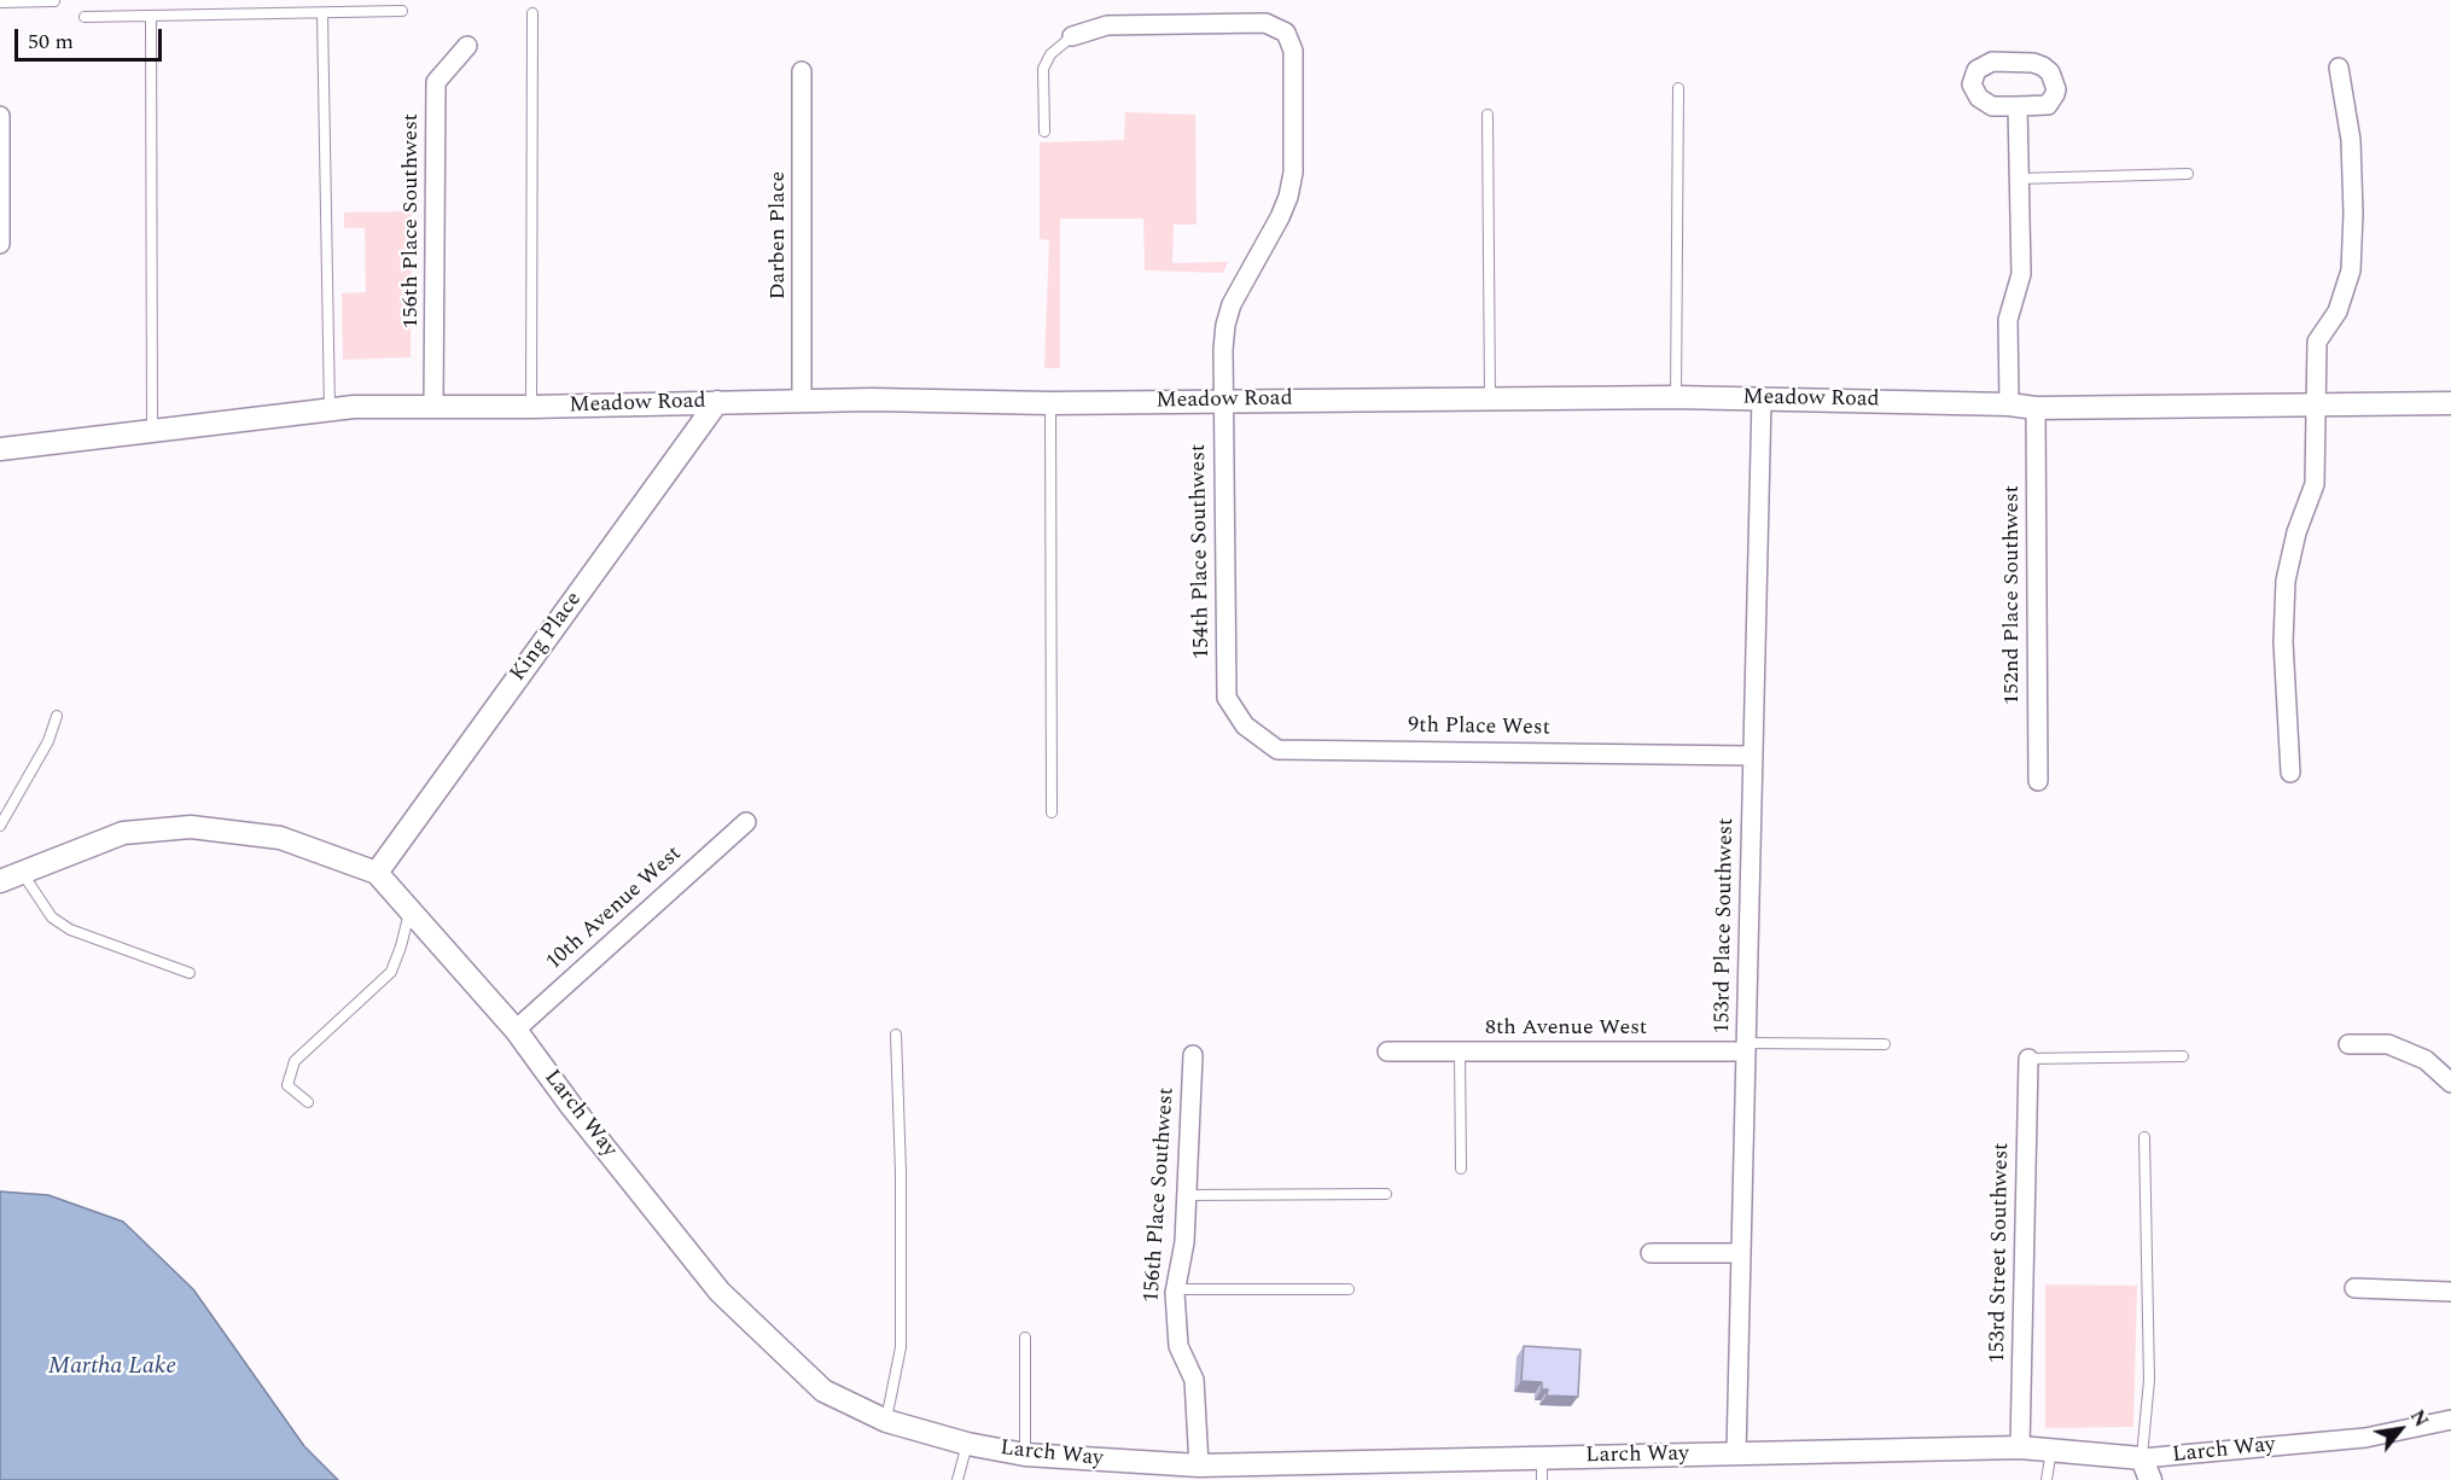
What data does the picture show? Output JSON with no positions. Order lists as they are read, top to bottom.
{
  "streets": {
    "street": [
      "156th Place Southwest",
      "Darben Place",
      "Meadow Road",
      "154th Place Southwest",
      "152nd Place Southwest",
      "King Place",
      "9th Place West",
      "10th Avenue West",
      "153rd Place Southwest",
      "8th Avenue West",
      "Larch Way",
      "153rd Street Southwest"
    ]
  },
  "crossings": [
    ["156th Place Southwest", "Meadow Road"],
    ["156th Place Southwest", "Larch Way"],
    ["Darben Place", "Meadow Road"],
    ["Meadow Road", "154th Place Southwest"],
    ["Meadow Road", "152nd Place Southwest"],
    ["Meadow Road", "King Place"],
    ["Meadow Road", "153rd Place Southwest"],
    ["154th Place Southwest", "9th Place West"],
    ["King Place", "Larch Way"],
    ["9th Place West", "153rd Place Southwest"],
    ["10th Avenue West", "Larch Way"],
    ["153rd Place Southwest", "8th Avenue West"],
    ["153rd Place Southwest", "Larch Way"],
    ["Larch Way", "153rd Street Southwest"]
  ],
  "water": ["Martha Lake"],
  "scale_bar": "50 m",
  "north": "top right"
}
